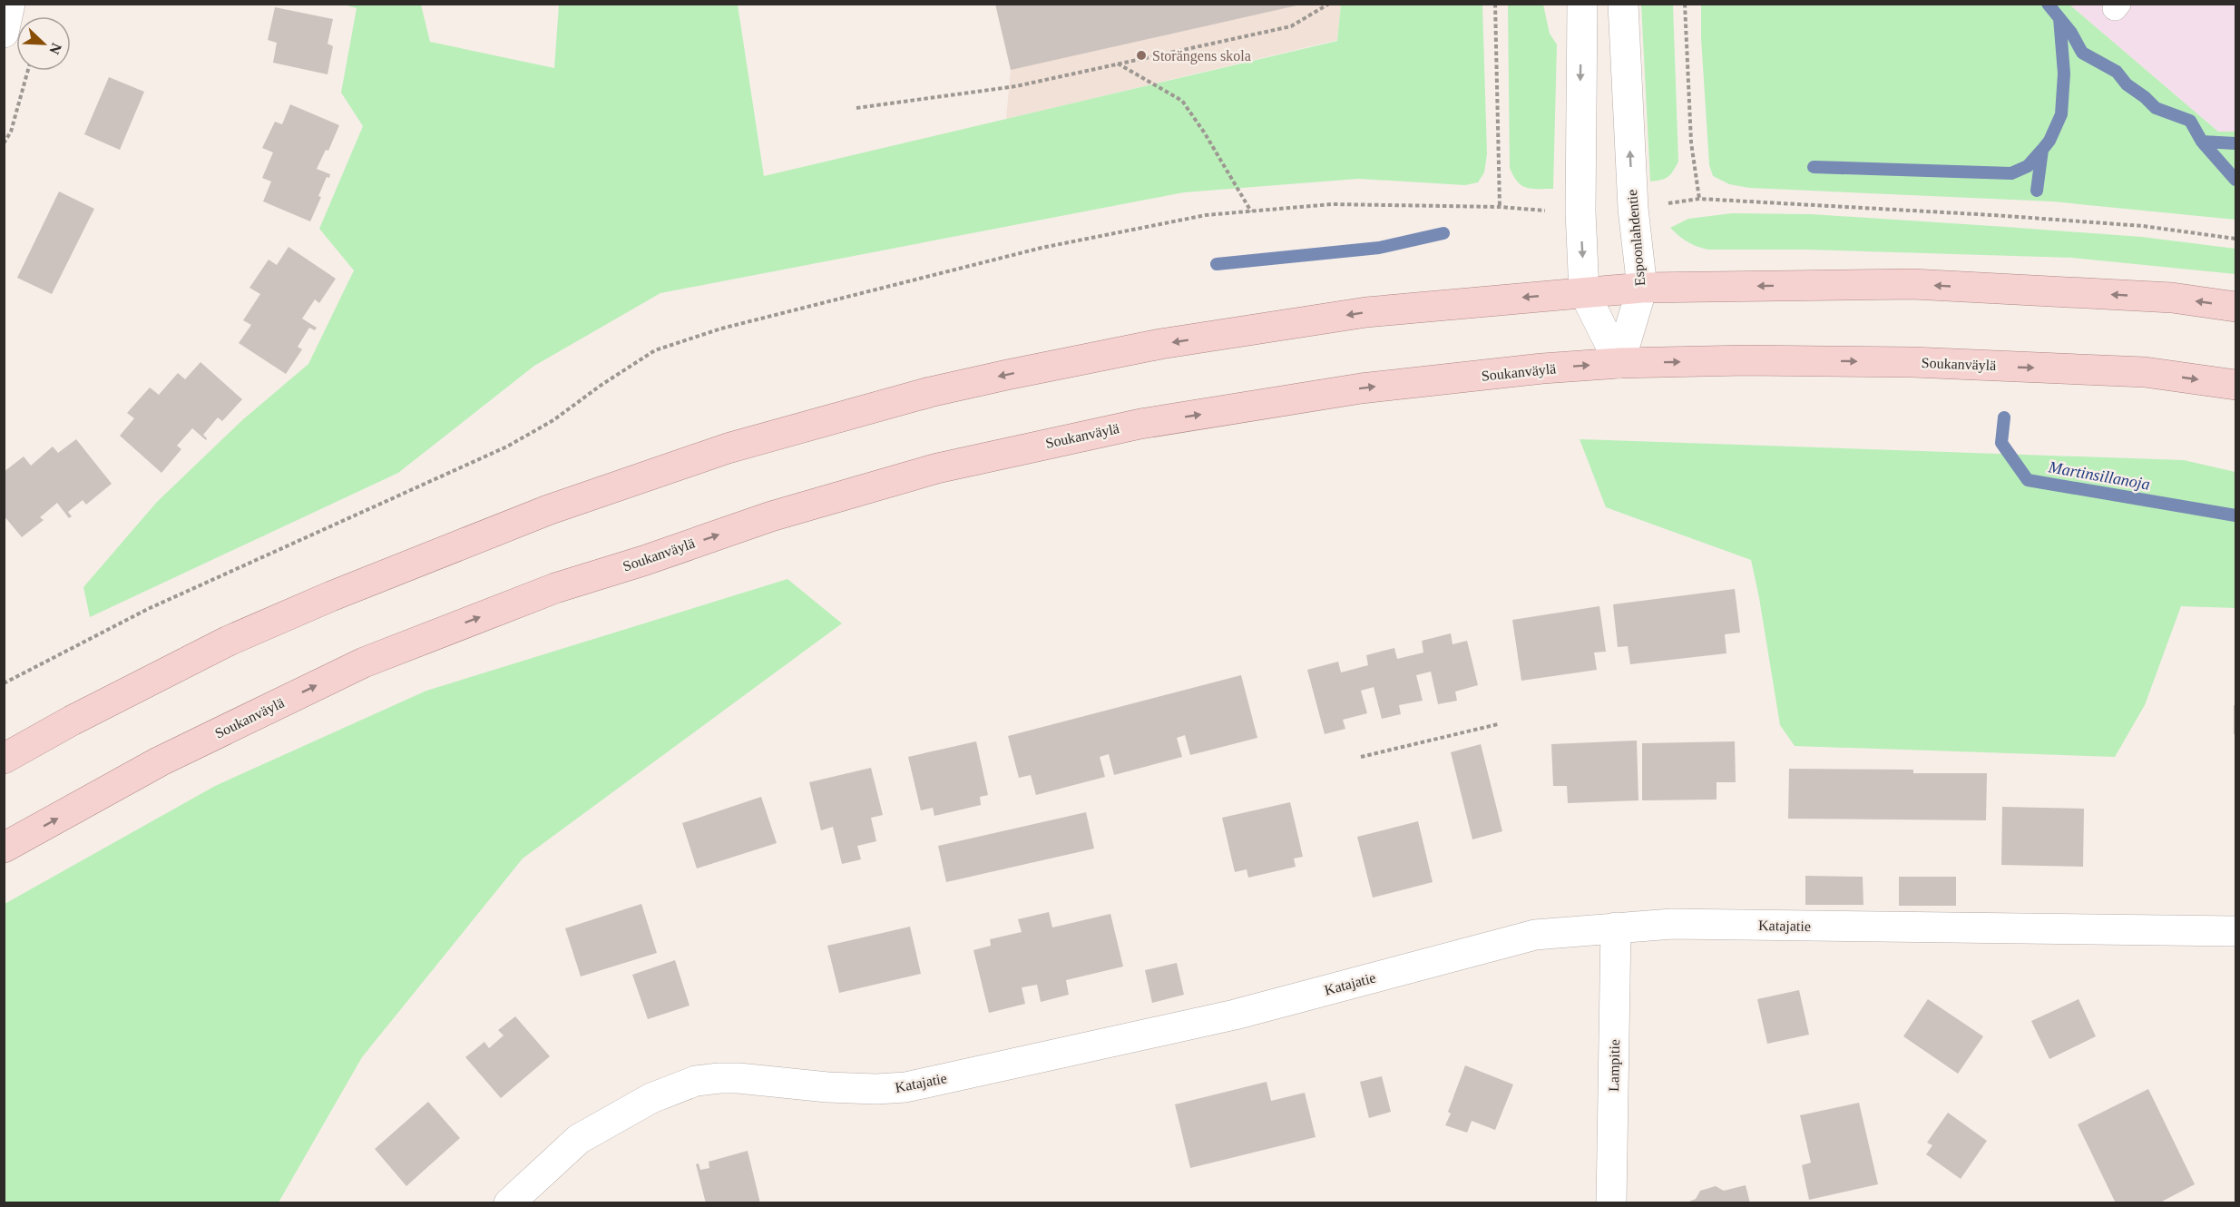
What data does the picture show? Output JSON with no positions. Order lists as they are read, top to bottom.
{
  "streets": {
    "main road": ["Soukanväylä"],
    "street": ["Espoonlahdentie", "Katajatie", "Lampitie"]
  },
  "crossings": [
    ["Espoonlahdentie", "Soukanväylä"],
    ["Katajatie", "Lampitie"]
  ],
  "water": ["Martinsillanoja"],
  "places": ["Storängens skola"],
  "north": "bottom right"
}
